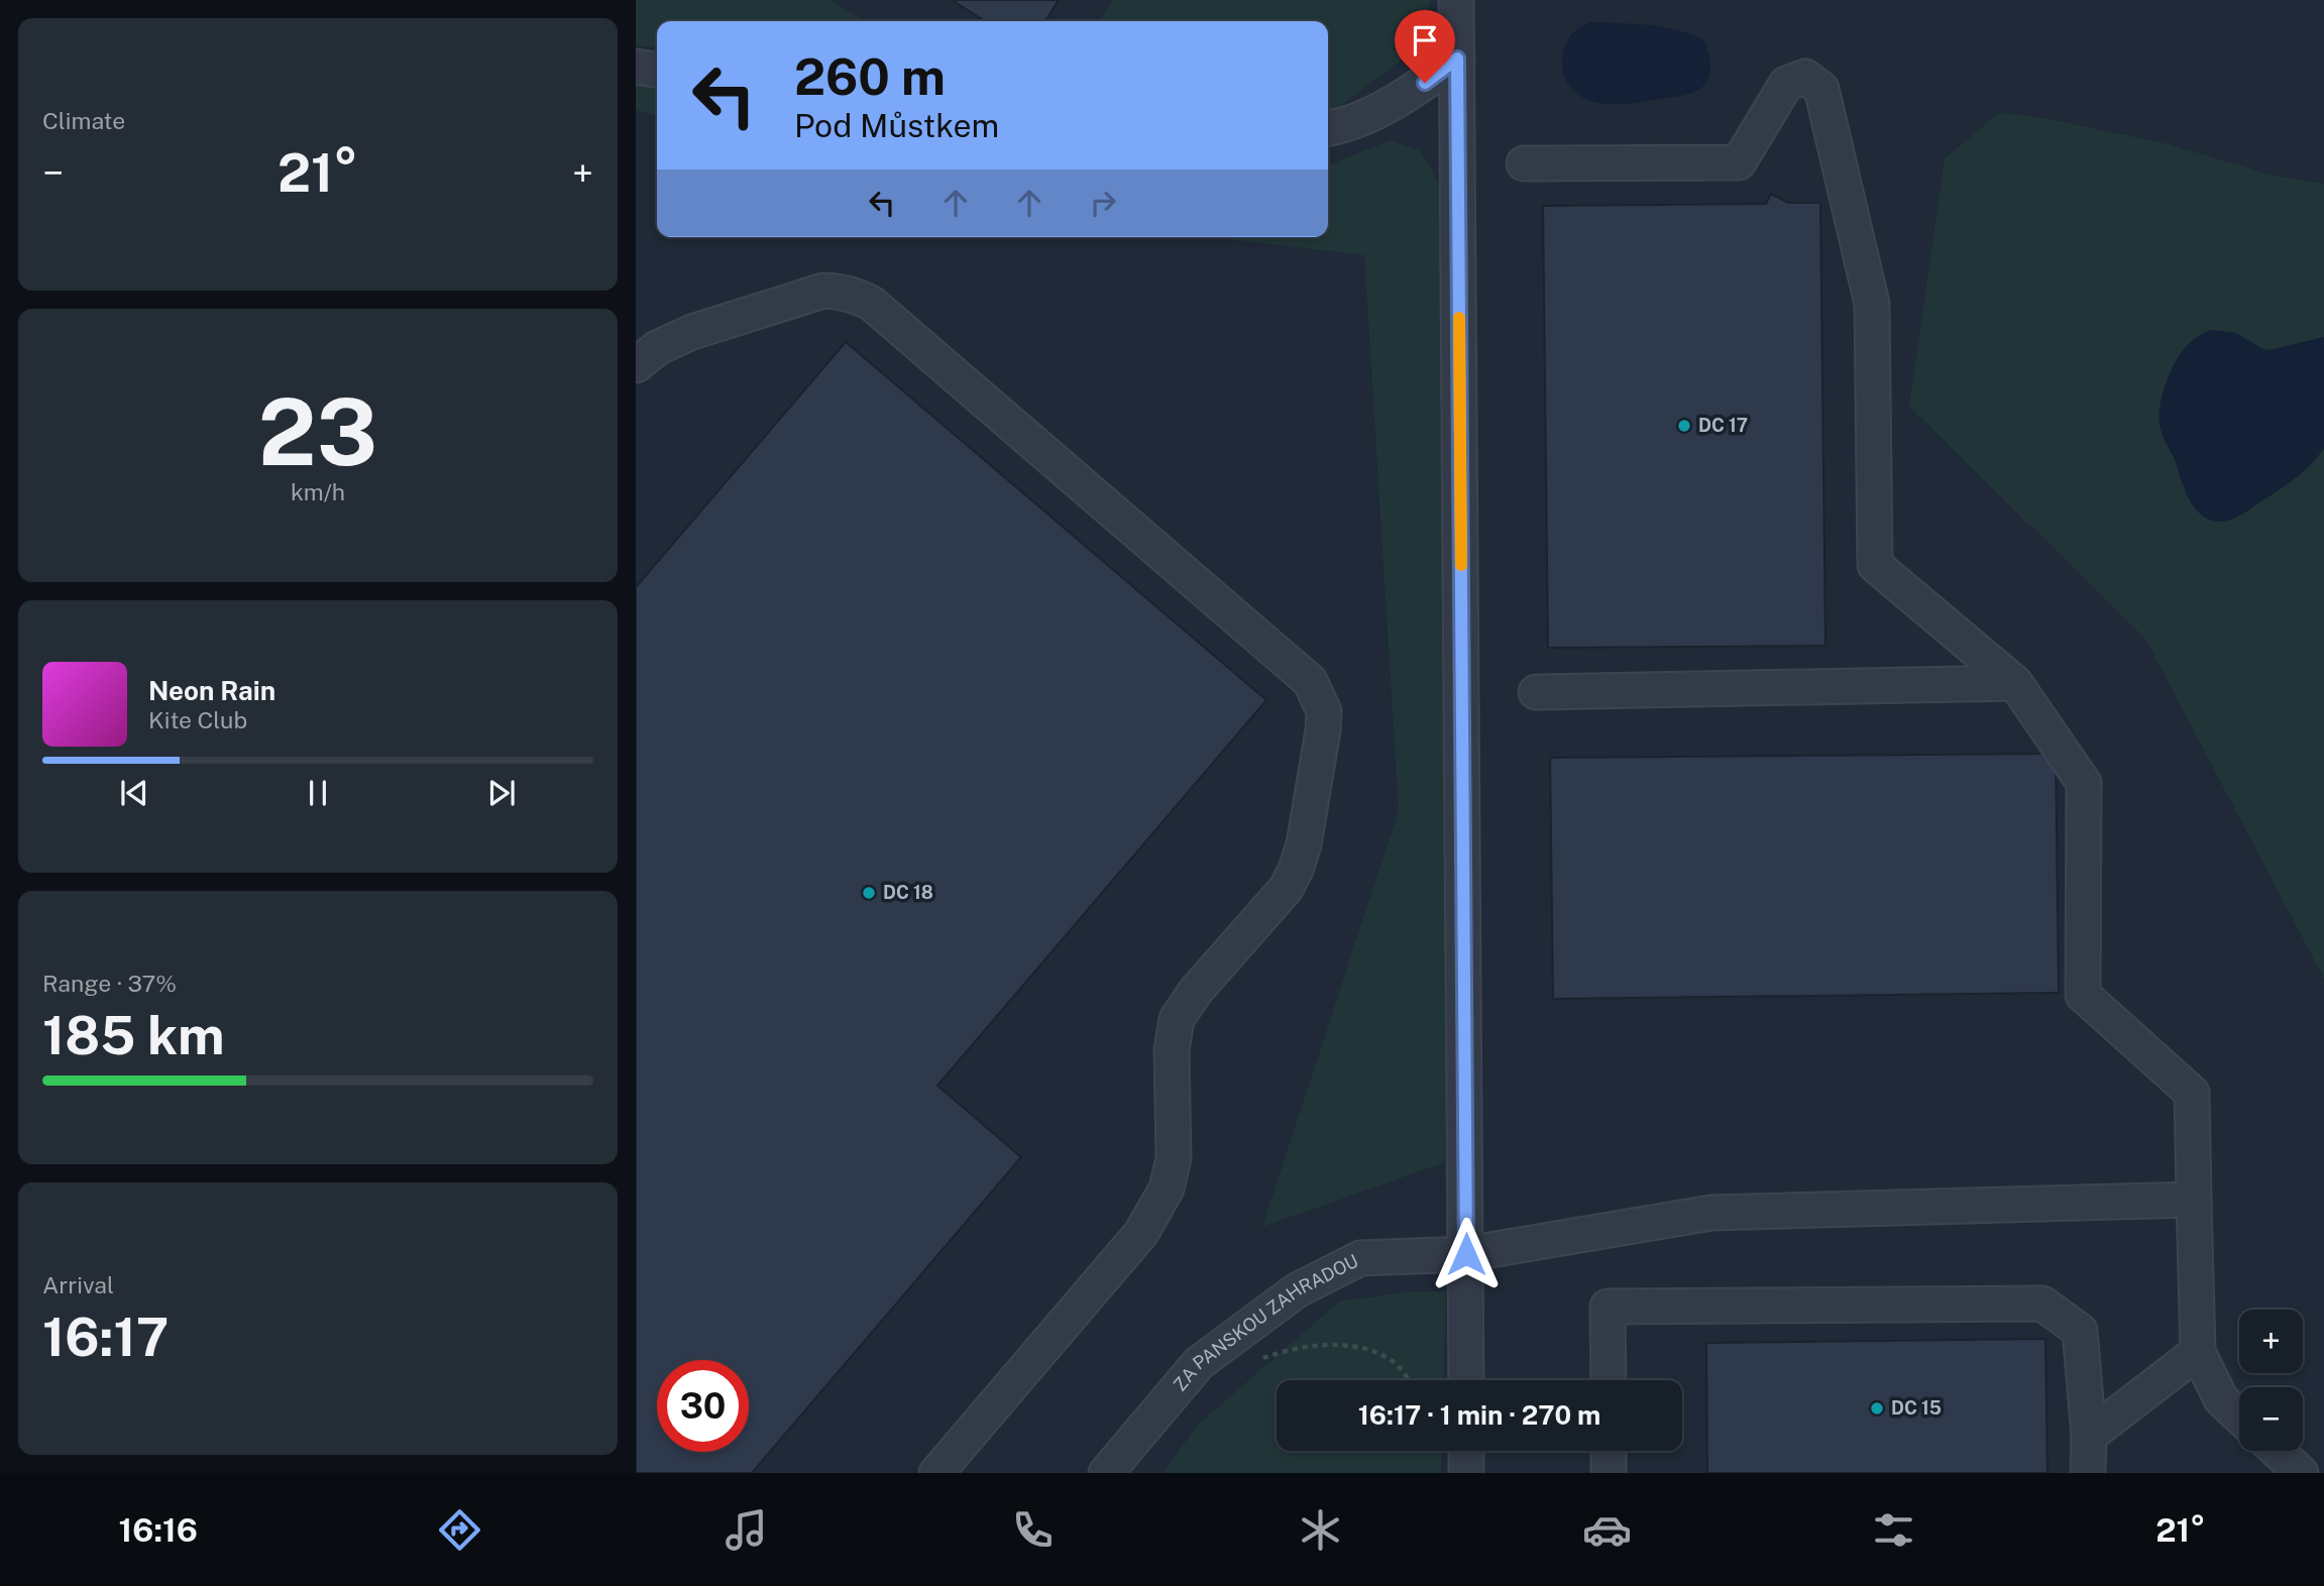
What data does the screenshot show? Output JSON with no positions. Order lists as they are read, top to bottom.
{
  "streets": {
    "street": ["ZA PANSKOU ZAHRADOU"]
  },
  "places": ["DC 17", "DC 18", "DC 15"],
  "page": {
    "tile": [
      "Climate",
      ["23", "km/h"],
      ["Range · 37%", "185 km"],
      ["Arrival", "16:17"]
    ],
    "turn": ["260 m", "Pod Můstkem"],
    "heat": ["−", "21°", "+"],
    "song": ["Neon Rain", "Kite Club"],
    "map_buttons": ["+", "−"],
    "limit": "30",
    "trip": "16:17 · 1 min · 270 m",
    "tabs": ["16:16", "21°"]
  }
}
